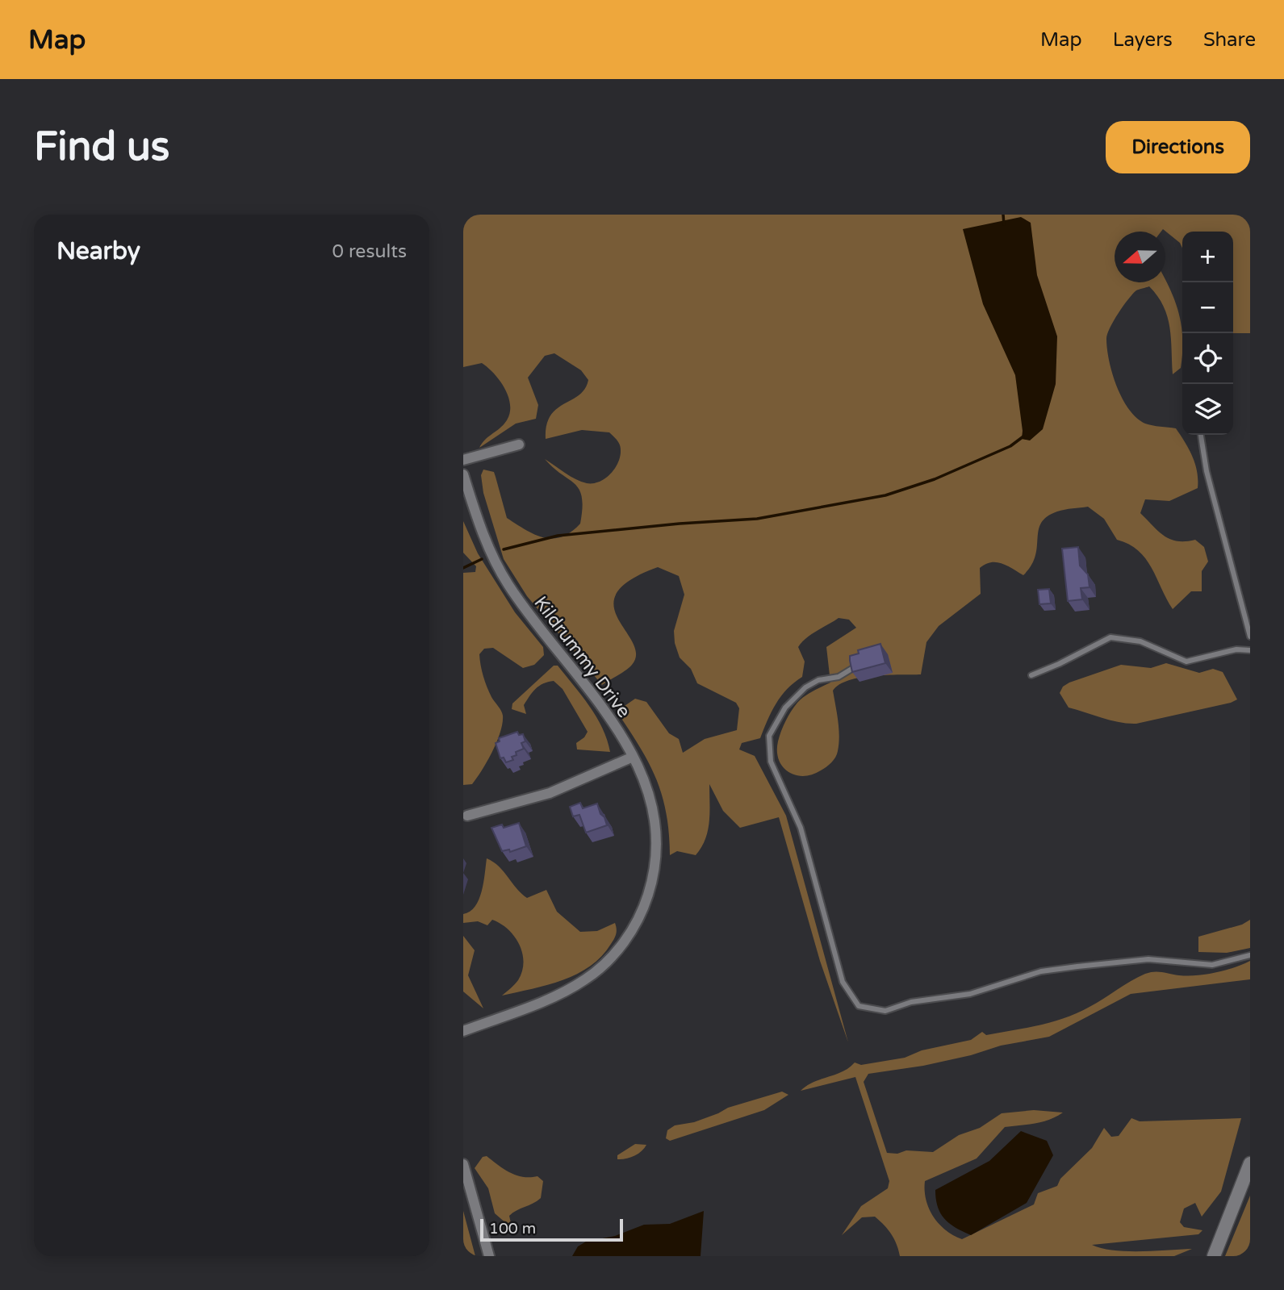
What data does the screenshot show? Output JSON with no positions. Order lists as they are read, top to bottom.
{
  "streets": {
    "street": ["Kildrummy Drive"]
  },
  "scale_bar": "100 m",
  "north": "left",
  "page": {
    "header": "Map",
    "nav": ["Map", "Layers", "Share"],
    "buttons": "Directions",
    "title": "Find us",
    "heading": ["Nearby", "0 results"],
    "map_buttons": ["+", "−"],
    "scale": "100 m"
  }
}
